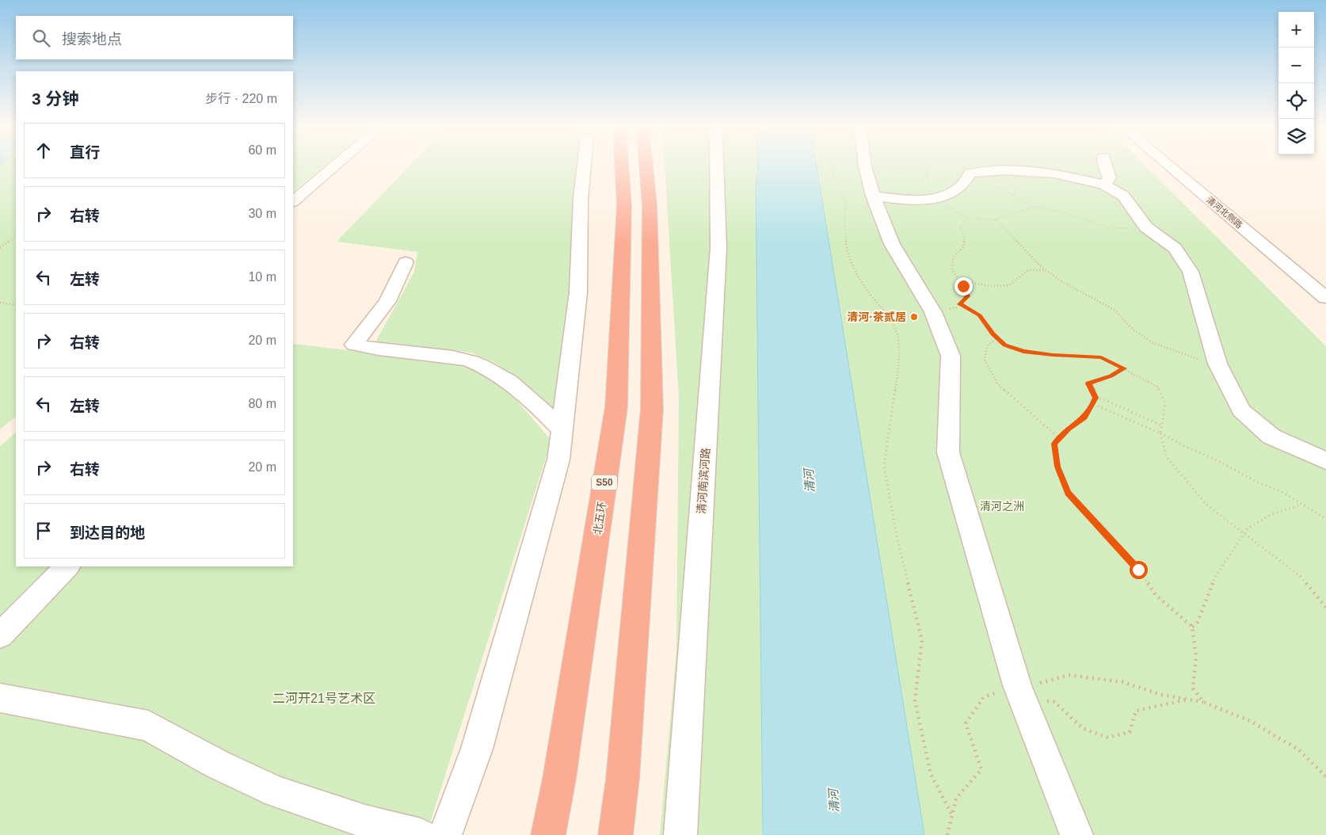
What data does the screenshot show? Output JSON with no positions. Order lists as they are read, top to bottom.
{
  "streets": {
    "highway": ["S50", "北五环"],
    "street": ["清河北侧路", "清河南滨河路"]
  },
  "water": ["清河"],
  "parks": ["清河之洲", "二河开21号艺术区"],
  "places": ["清河·茶贰居"],
  "page": {
    "map_buttons": ["+", "−"],
    "search": "搜索地点",
    "heading": ["3 分钟", "步行 · 220 m"],
    "list": [
      ["直行", "60 m"],
      ["右转", "30 m"],
      ["左转", "10 m"],
      ["右转", "20 m"],
      ["左转", "80 m"],
      ["右转", "20 m"],
      "到达目的地"
    ]
  }
}
